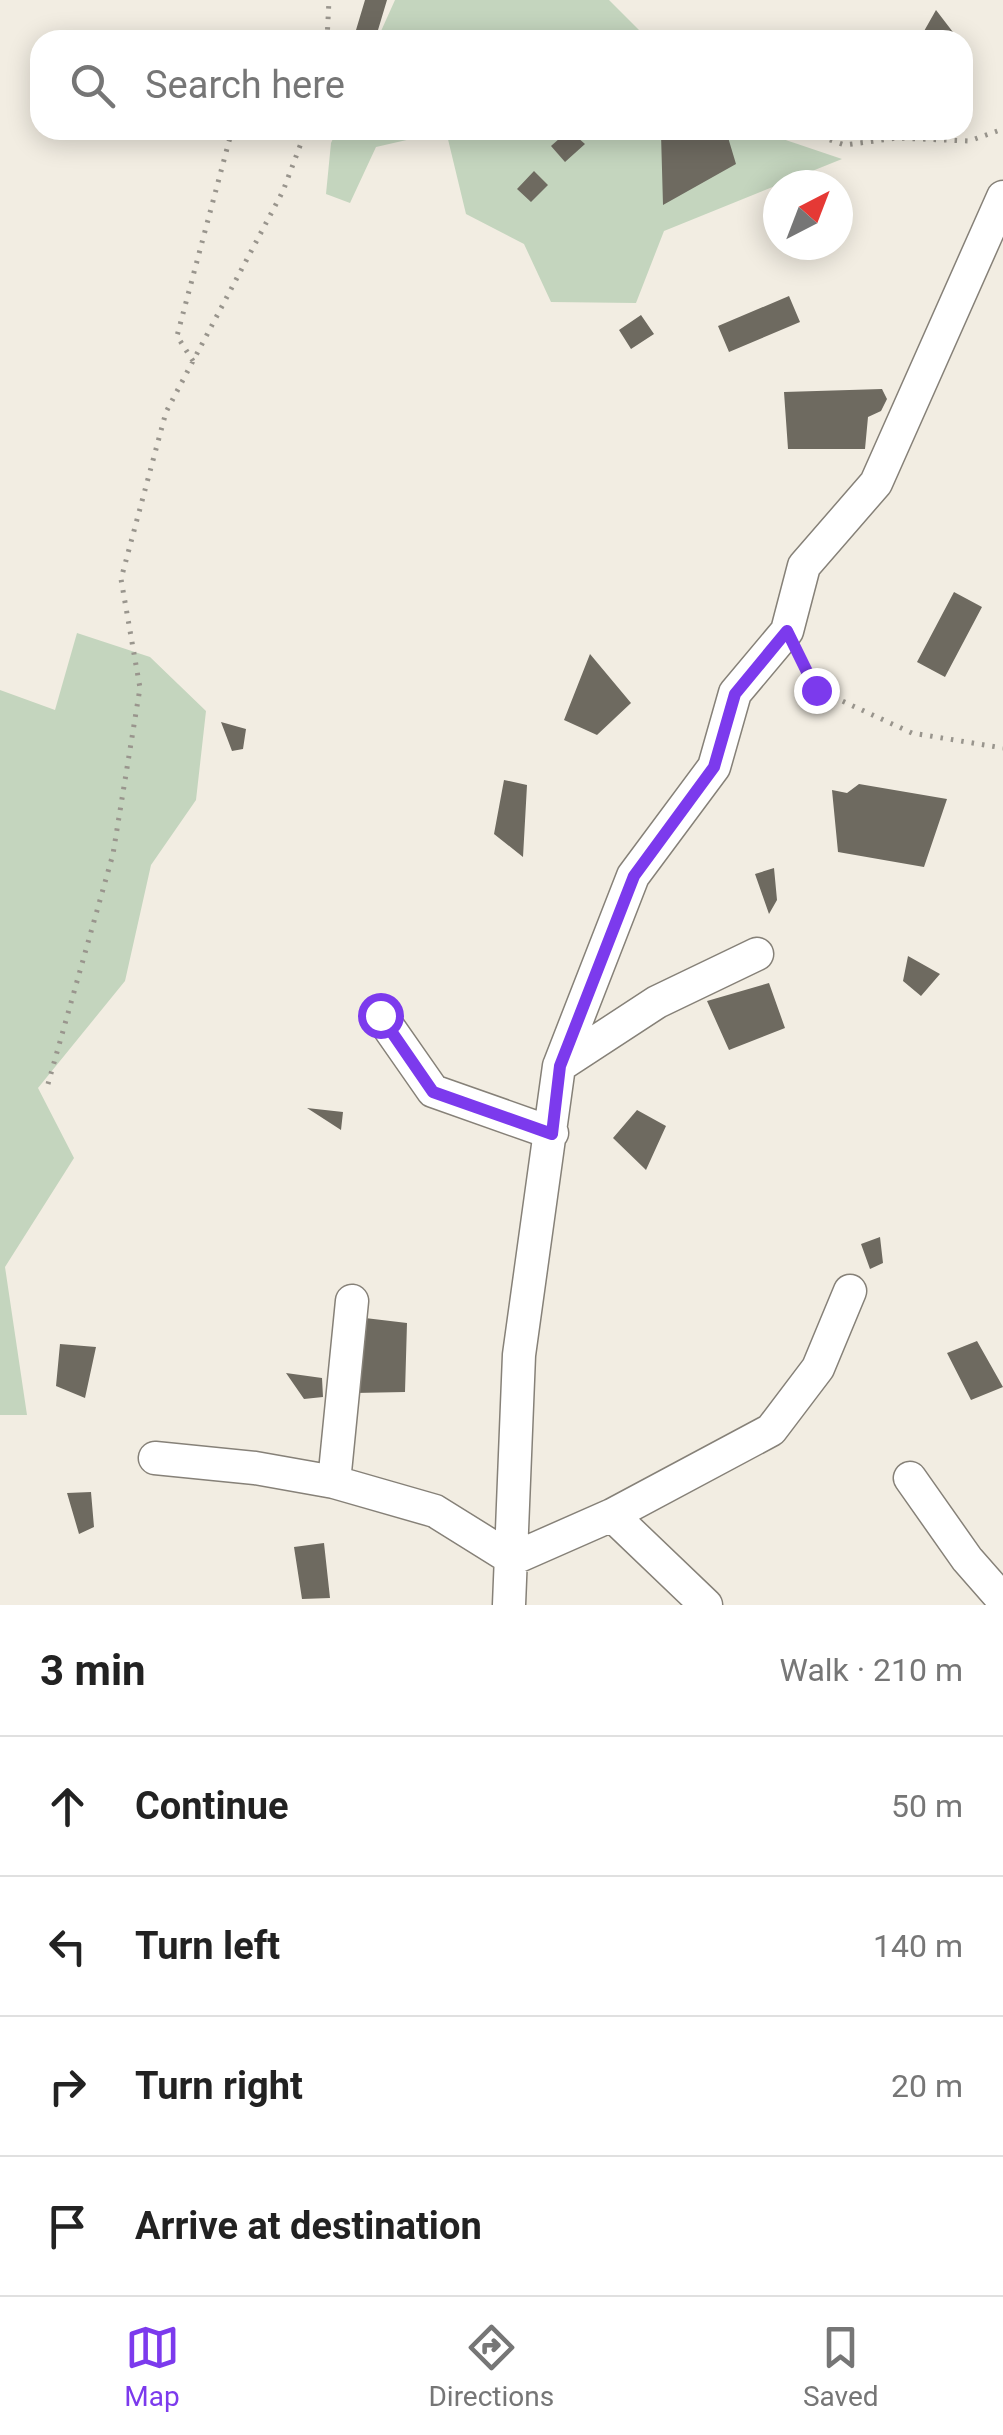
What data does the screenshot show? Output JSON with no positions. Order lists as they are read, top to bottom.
{
  "north": "top right",
  "page": {
    "search": "Search here",
    "heading": ["3 min", "Walk · 210 m"],
    "list": [
      ["Continue", "50 m"],
      ["Turn left", "140 m"],
      ["Turn right", "20 m"],
      "Arrive at destination"
    ],
    "nav": ["Map", "Directions", "Saved"]
  }
}
